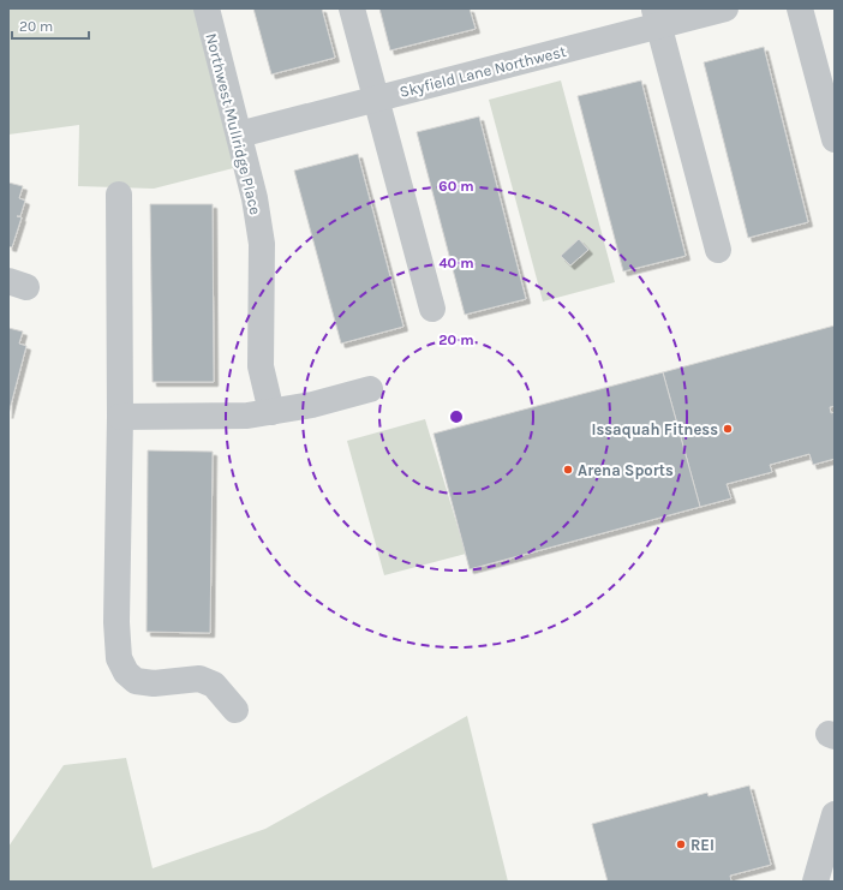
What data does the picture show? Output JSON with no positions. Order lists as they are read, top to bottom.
{
  "streets": {
    "street": ["Skyfield Lane Northwest", "Northwest Mullridge Place"]
  },
  "crossings": [
    ["Skyfield Lane Northwest", "Northwest Mullridge Place"]
  ],
  "places": ["Issaquah Fitness", "Arena Sports", "REI"],
  "scale_bar": "20 m",
  "rings": ["60 m", "40 m", "20 m"]
}
